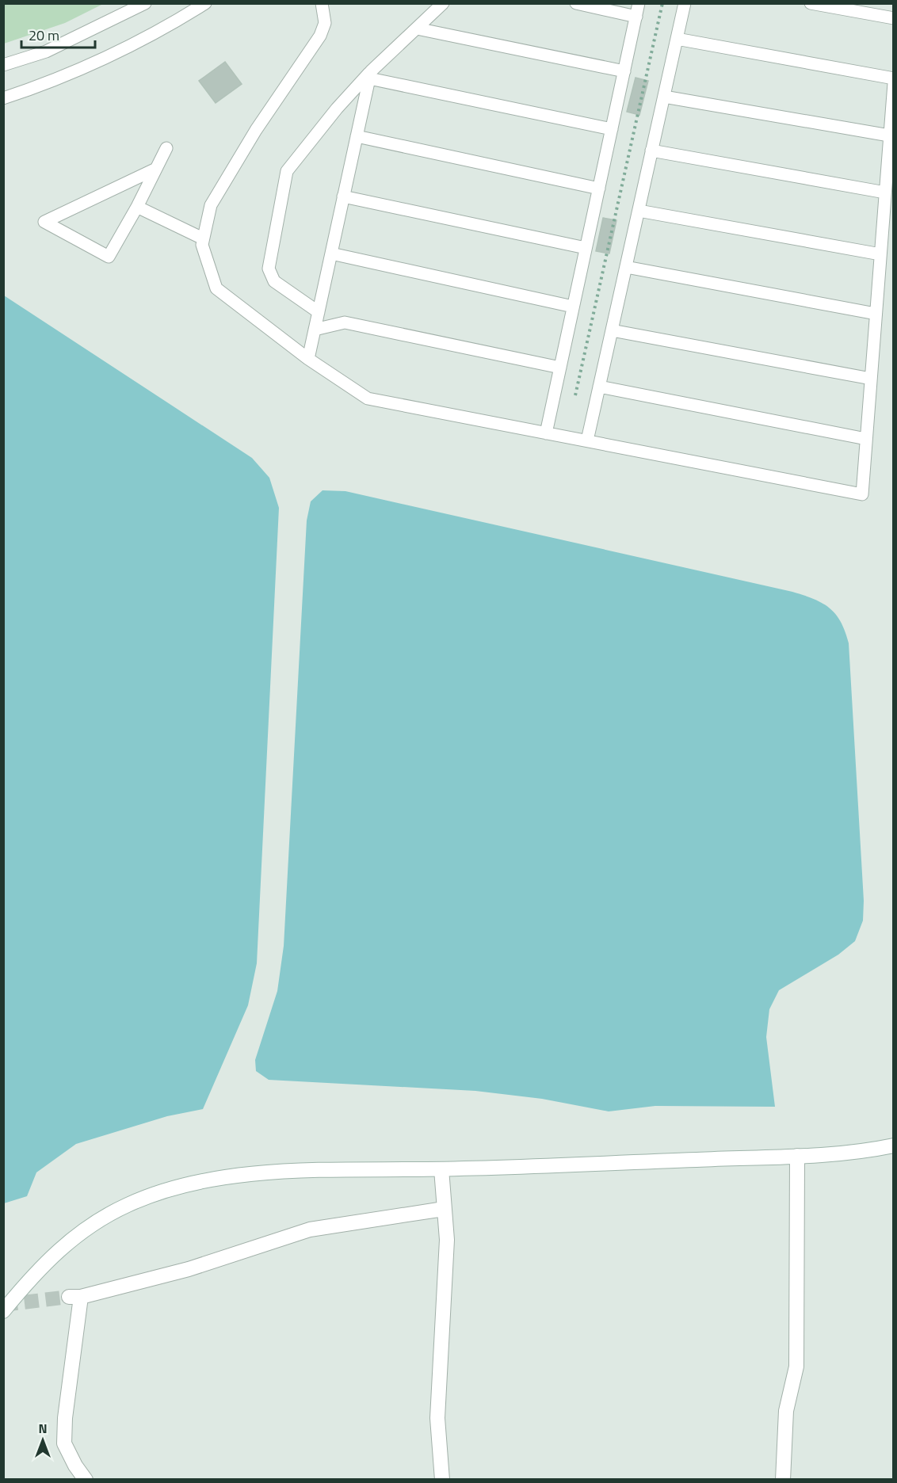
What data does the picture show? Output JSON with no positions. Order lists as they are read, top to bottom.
{
  "scale_bar": "20 m",
  "north": "top"
}
